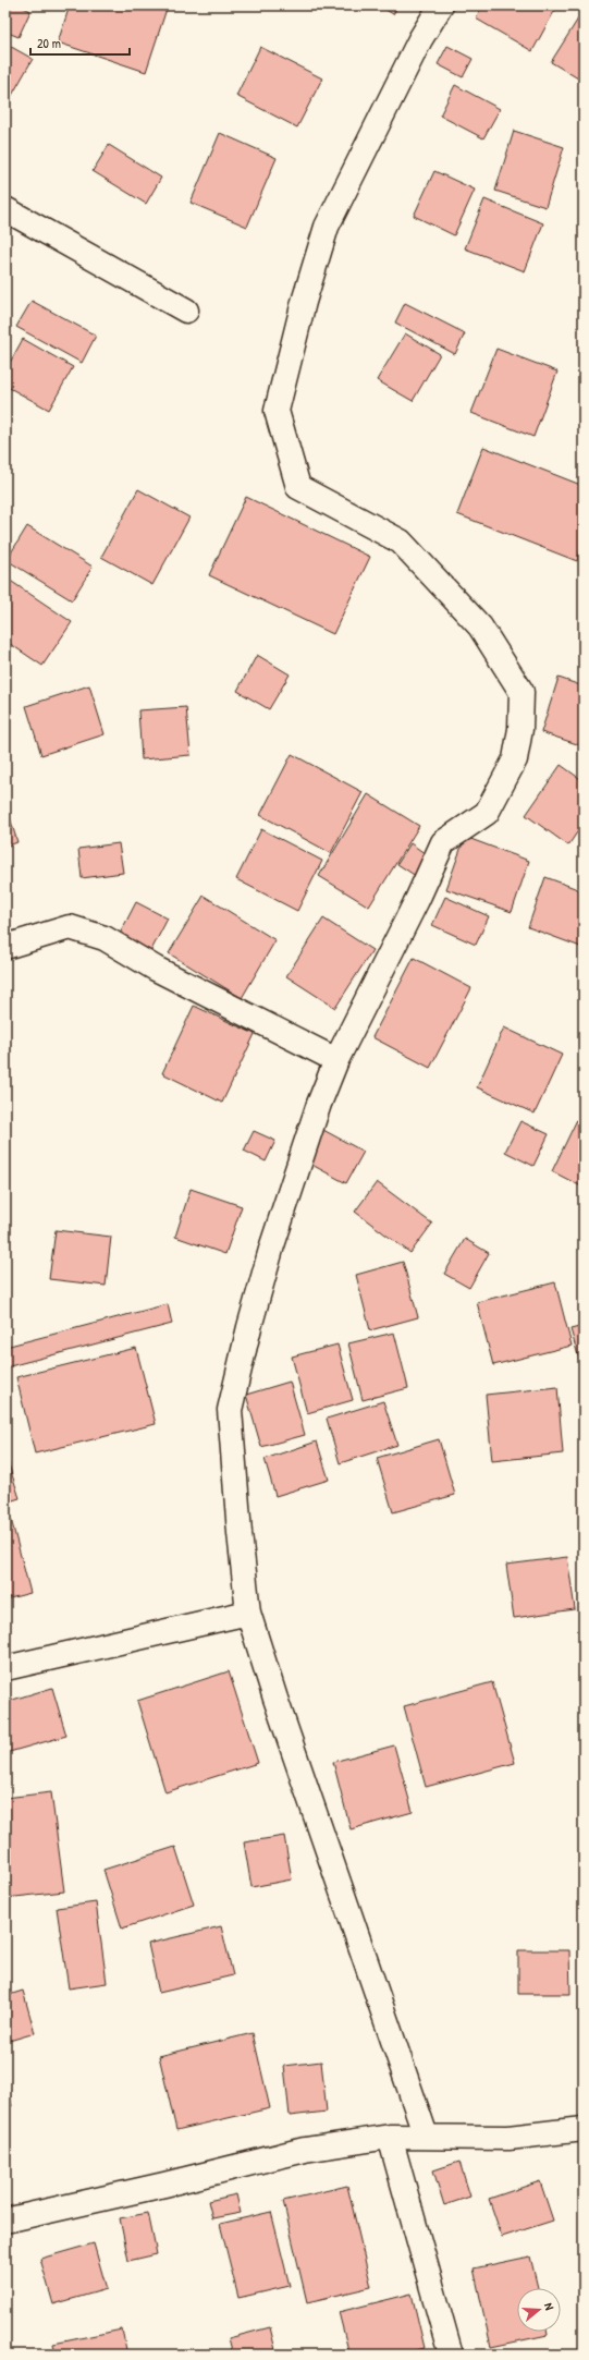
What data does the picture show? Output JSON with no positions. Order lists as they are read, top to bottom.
{
  "scale_bar": "20 m",
  "north": "right"
}
